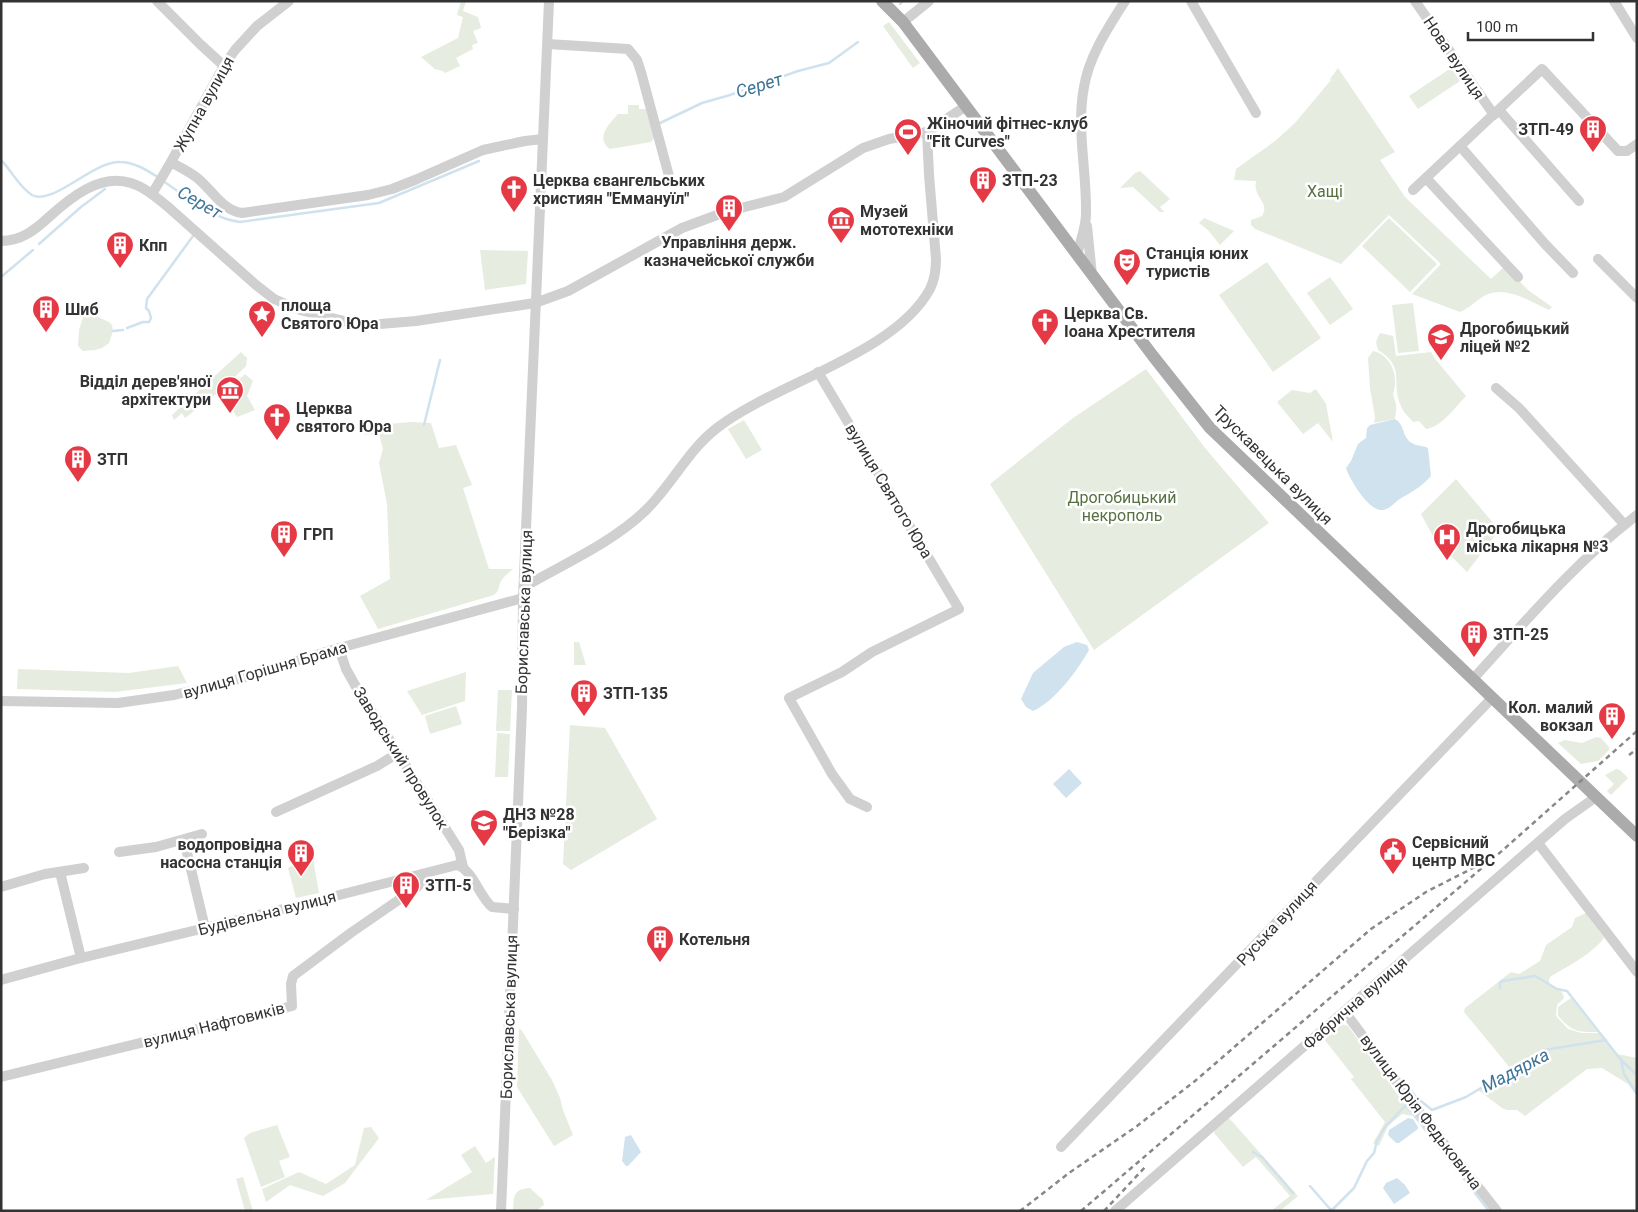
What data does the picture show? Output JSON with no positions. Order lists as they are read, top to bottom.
{
  "streets": {
    "main road": ["Трускавецька вулиця"],
    "street": [
      "Нова вулиця",
      "Жупна вулиця",
      "вулиця Святого Юра",
      "Бориславська вулиця",
      "вулиця Горішня Брама",
      "Заводський провулок",
      "Будівельна вулиця",
      "Руська вулиця",
      "Фабрична вулиця",
      "вулиця Нафтовиків",
      "вулиця Юрія Федьковича"
    ]
  },
  "crossings": [
    ["Трускавецька вулиця", "Руська вулиця"],
    ["Трускавецька вулиця", "Фабрична вулиця"],
    ["Бориславська вулиця", "вулиця Горішня Брама"],
    ["вулиця Горішня Брама", "Заводський провулок"],
    ["Заводський провулок", "Будівельна вулиця"],
    ["Будівельна вулиця", "вулиця Нафтовиків"],
    ["Фабрична вулиця", "вулиця Юрія Федьковича"]
  ],
  "water": ["Серет", "Мадярка"],
  "parks": ["Хащі", "Дрогобицький некрополь"],
  "places": {
    "building": [
      "ЗТП-49",
      "ЗТП-23",
      "Управління держ. казначейської служби",
      "Кпп",
      "Шиб",
      "ЗТП",
      "ГРП",
      "ЗТП-25",
      "ЗТП-135",
      "Кол. малий вокзал",
      "водопровідна насосна станція",
      "ЗТП-5",
      "Котельня"
    ],
    "sports": ["Жіночий фітнес-клуб \"Fit Curves\""],
    "church": ["Церква євангельських християн \"Еммануїл\"", "Церква Св. Іоана Хрестителя", "Церква святого Юра"],
    "museum": ["Музей мототехніки", "Відділ дерев'яної архітектури"],
    "theatre": ["Станція юних туристів"],
    "place": ["площа Святого Юра"],
    "school or university": ["Дрогобицький ліцей №2", "ДНЗ №28 \"Берізка\""],
    "hospital": ["Дрогобицька міська лікарня №3"],
    "public building": ["Сервісний центр МВС"]
  },
  "scale_bar": "100 m"
}
